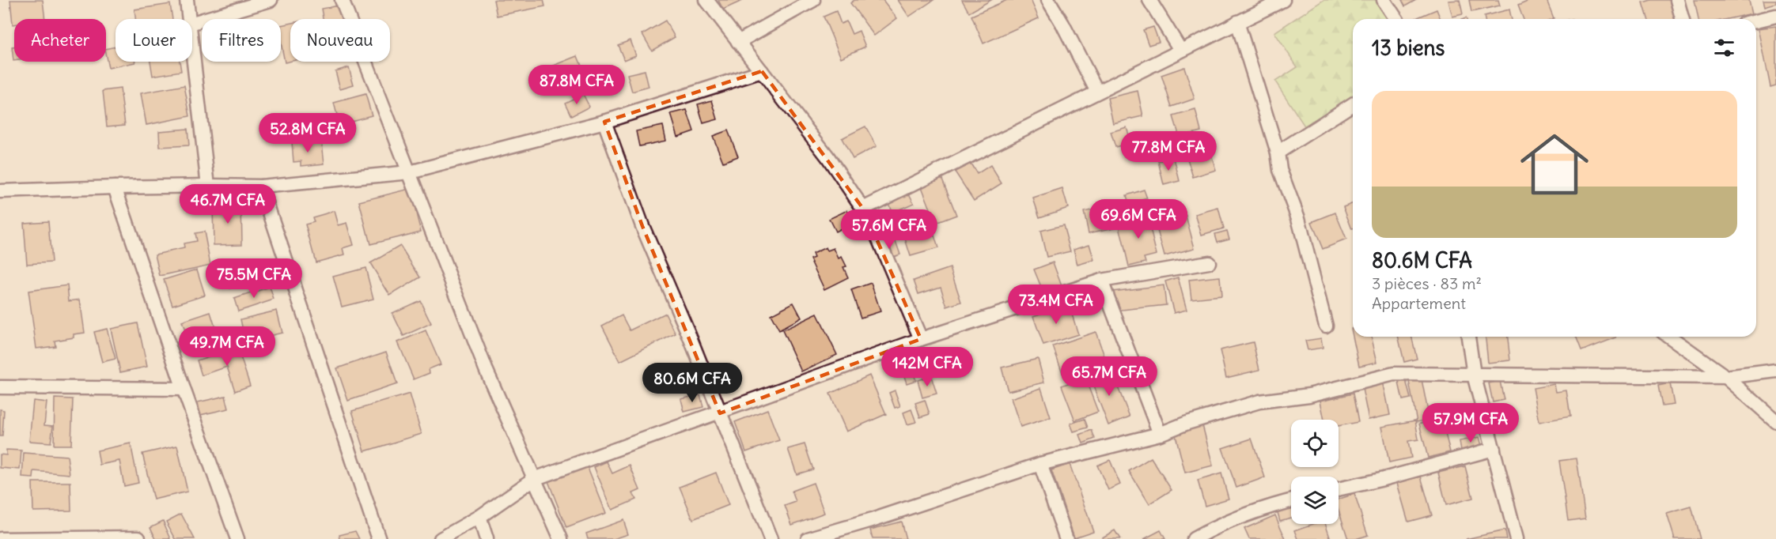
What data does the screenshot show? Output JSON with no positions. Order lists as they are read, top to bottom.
{
  "page": {
    "chip": [
      "Acheter",
      "Louer",
      "Filtres",
      "Nouveau"
    ],
    "heading": "13 biens",
    "price": [
      "87.8M CFA",
      "52.8M CFA",
      "77.8M CFA",
      "46.7M CFA",
      "69.6M CFA",
      "57.6M CFA",
      "75.5M CFA",
      "73.4M CFA",
      "49.7M CFA",
      "142M CFA",
      "65.7M CFA",
      "80.6M CFA",
      "57.9M CFA"
    ],
    "list": [
      {
        "name": "80.6M CFA",
        "note": "3 pièces · 83 m² · Appartement"
      }
    ]
  }
}
